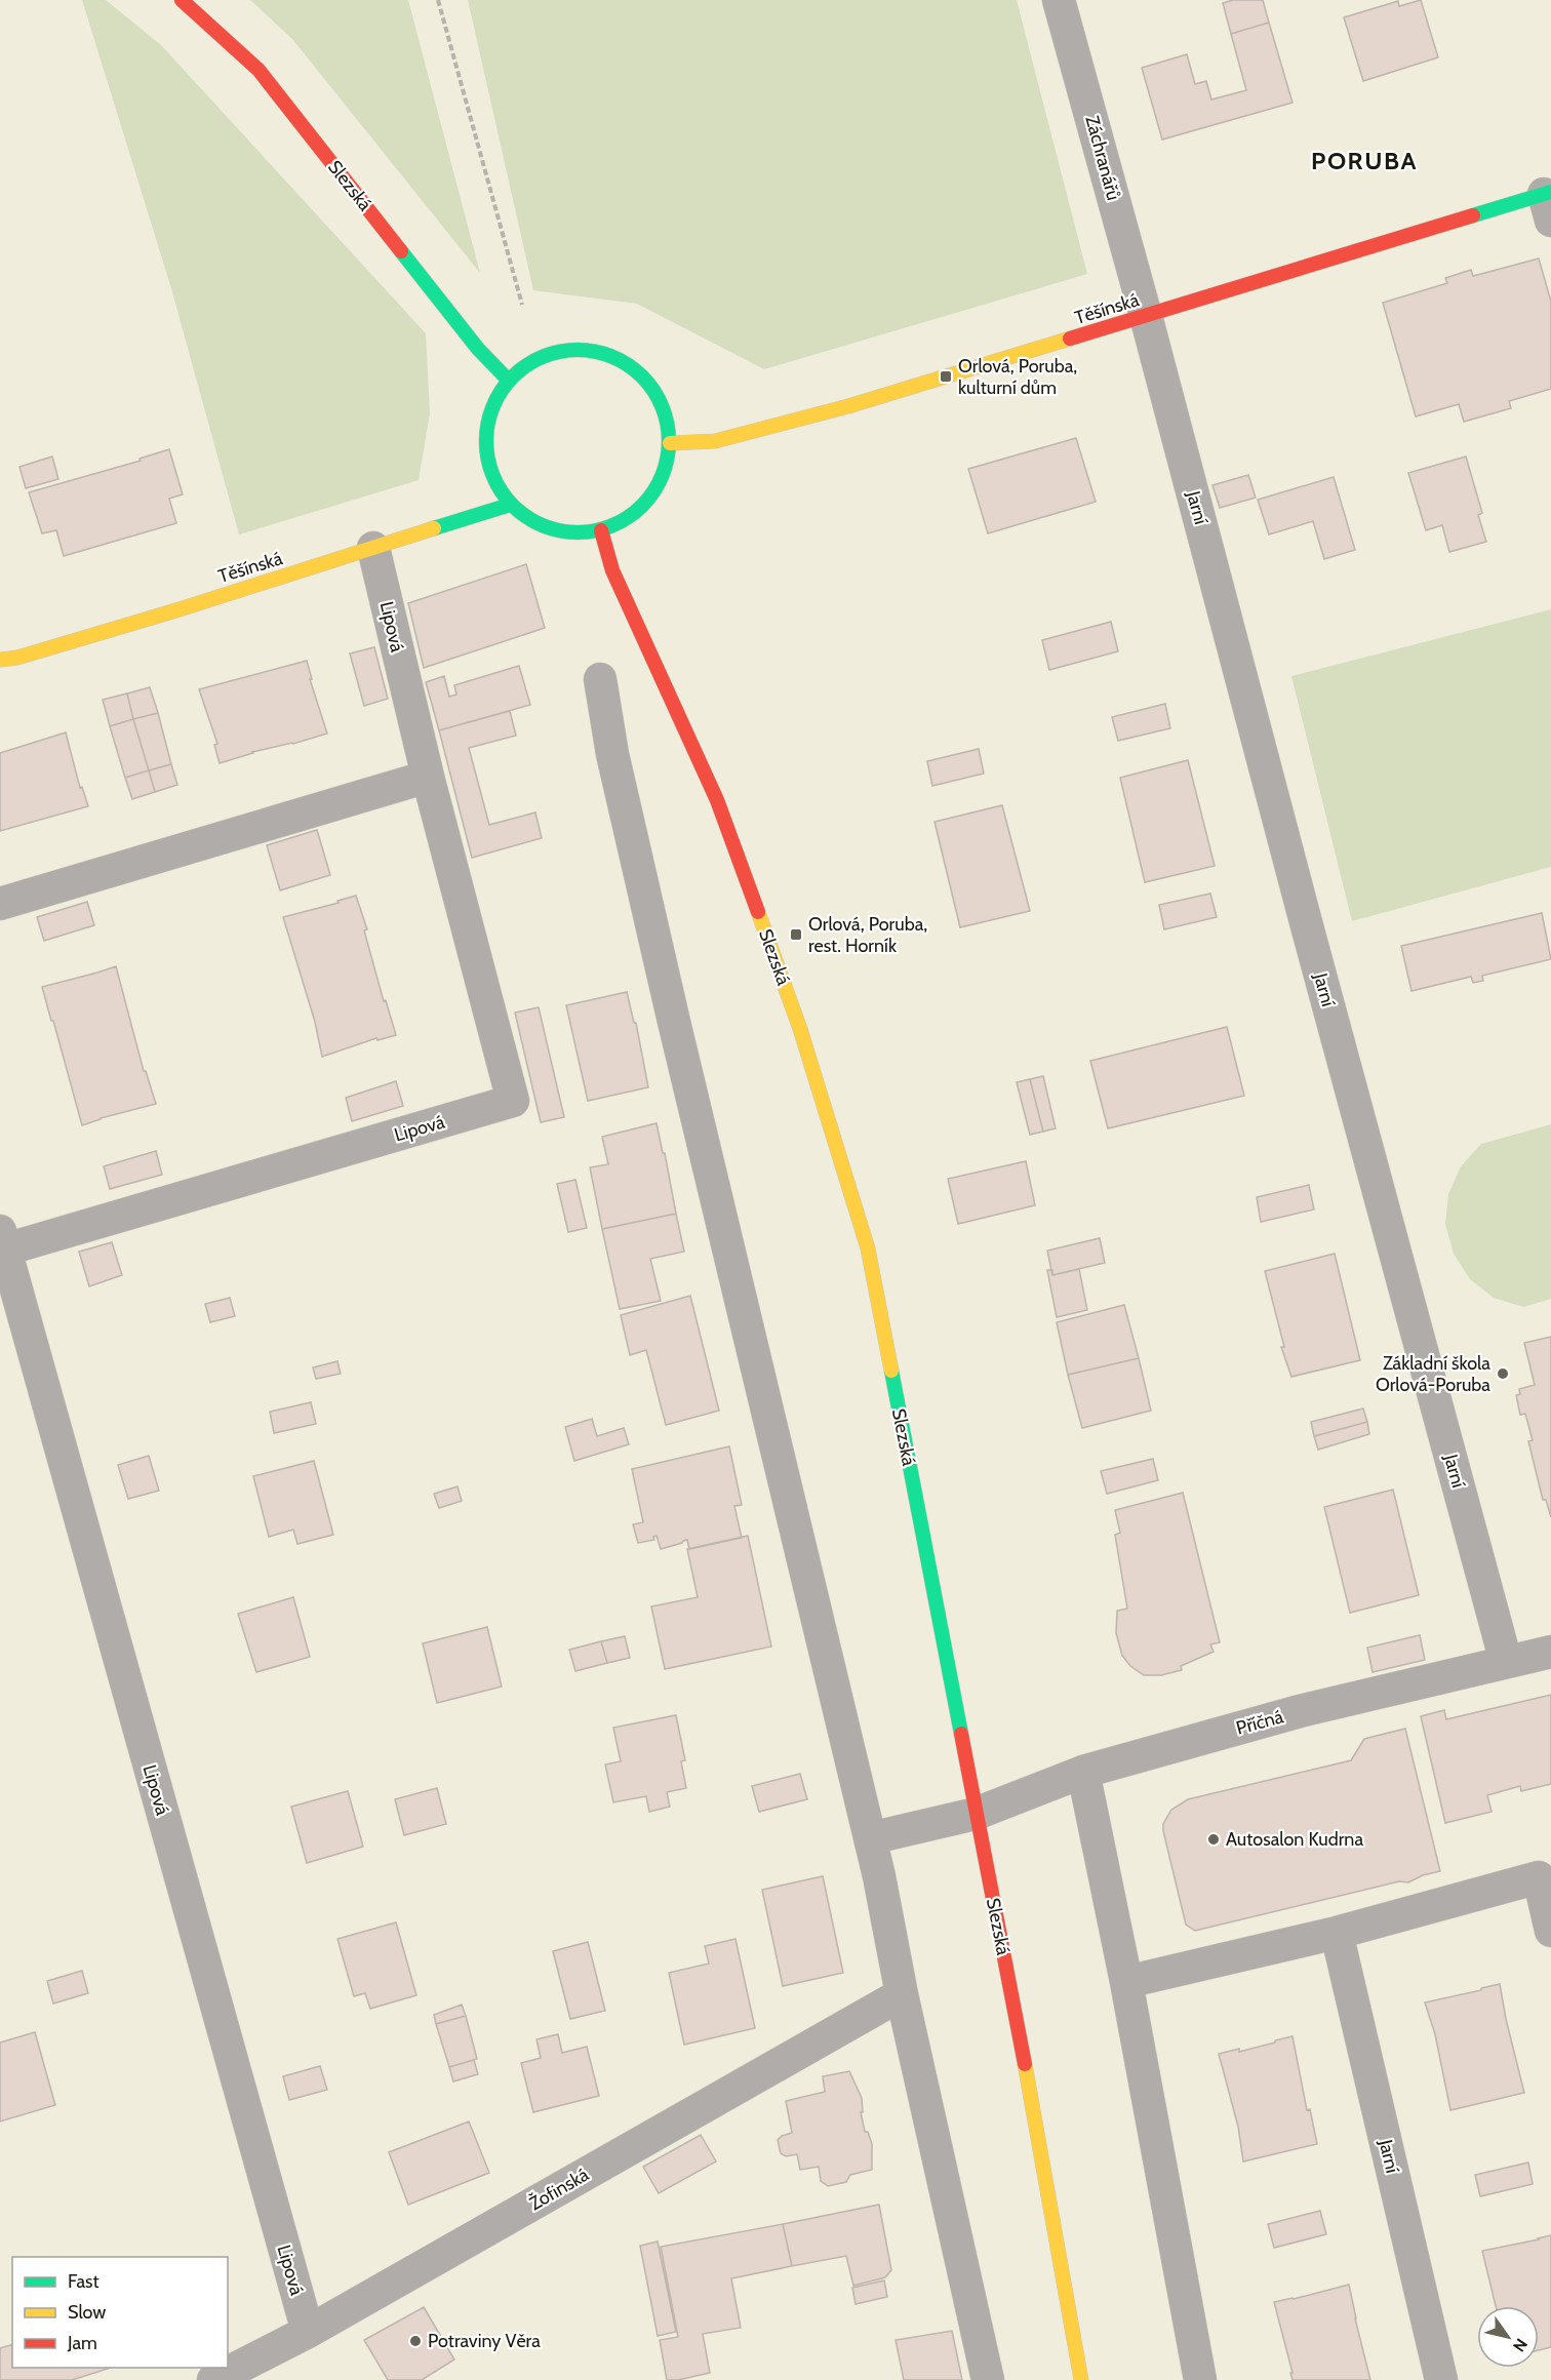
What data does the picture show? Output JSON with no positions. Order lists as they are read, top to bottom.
{
  "streets": {
    "street": [
      "Záchranářů",
      "Slezská",
      "Těšínská",
      "Jarní",
      "Lipová",
      "Příčná",
      "Žofinská"
    ]
  },
  "crossings": [
    ["Záchranářů", "Těšínská"],
    ["Záchranářů", "Jarní"],
    ["Slezská", "Těšínská"],
    ["Slezská", "Příčná"],
    ["Těšínská", "Jarní"],
    ["Těšínská", "Lipová"],
    ["Jarní", "Příčná"],
    ["Lipová", "Žofinská"]
  ],
  "districts": ["PORUBA"],
  "places": {
    "transit": ["Orlová, Poruba, kulturní dům", "Orlová, Poruba, rest. Horník"],
    "other": ["Základní škola Orlová-Poruba", "Autosalon Kudrna", "Potraviny Věra"]
  },
  "legend": ["Fast", "Slow", "Jam"],
  "north": "bottom right"
}
